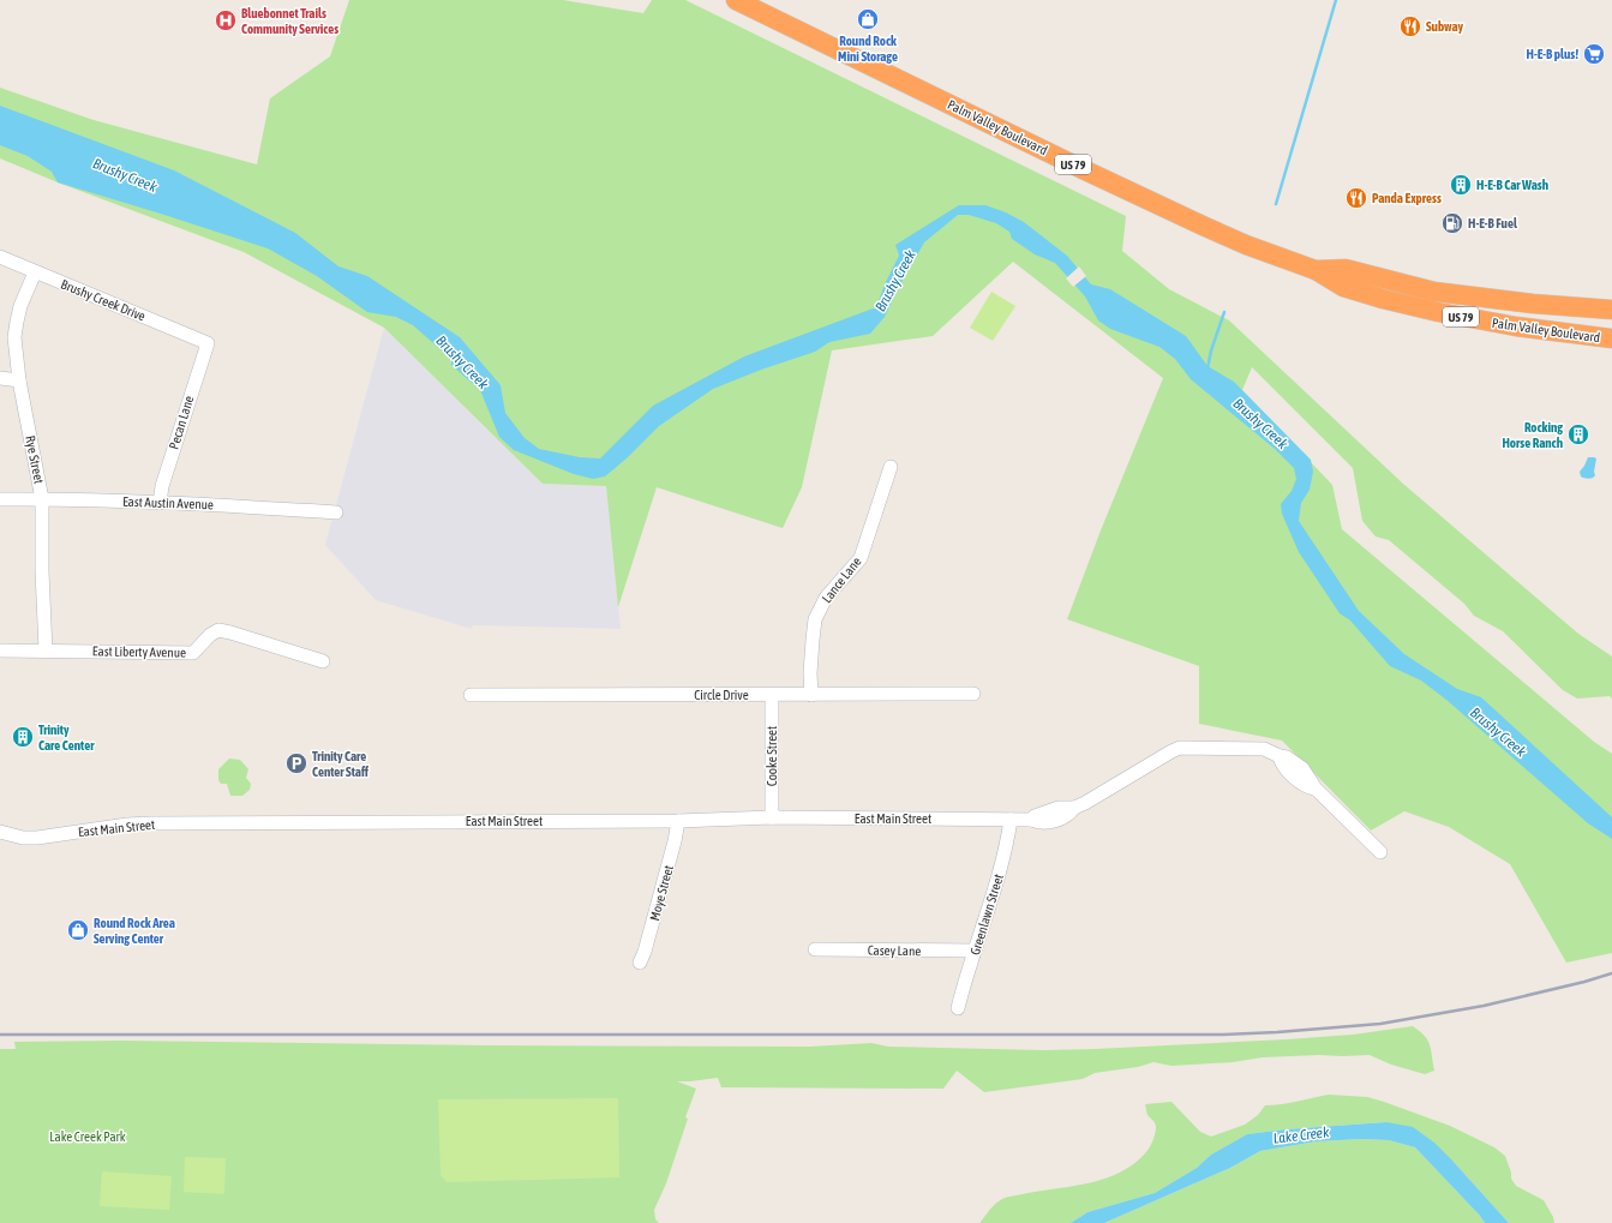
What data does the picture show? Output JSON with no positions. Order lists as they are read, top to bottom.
{
  "streets": {
    "highway": ["Palm Valley Boulevard", "US 79"],
    "street": [
      "Brushy Creek Drive",
      "Pecan Lane",
      "Rye Street",
      "East Austin Avenue",
      "Lance Lane",
      "East Liberty Avenue",
      "Circle Drive",
      "Cooke Street",
      "East Main Street",
      "Moye Street",
      "Greenlawn Street",
      "Casey Lane"
    ]
  },
  "crossings": [
    ["Brushy Creek Drive", "Pecan Lane"],
    ["Brushy Creek Drive", "Rye Street"],
    ["Pecan Lane", "East Austin Avenue"],
    ["Rye Street", "East Austin Avenue"],
    ["Rye Street", "East Liberty Avenue"],
    ["Lance Lane", "Circle Drive"],
    ["Circle Drive", "Cooke Street"],
    ["Cooke Street", "East Main Street"],
    ["East Main Street", "Moye Street"],
    ["East Main Street", "Greenlawn Street"],
    ["Greenlawn Street", "Casey Lane"]
  ],
  "water": ["Brushy Creek", "Lake Creek"],
  "parks": ["Lake Creek Park"],
  "places": {
    "shop": ["Round Rock Mini Storage", "Round Rock Area Serving Center"],
    "hospital": ["Bluebonnet Trails Community Services"],
    "restaurant": ["Subway", "Panda Express"],
    "supermarket": ["H-E-B plus!"],
    "building": ["H-E-B Car Wash", "Rocking Horse Ranch", "Trinity Care Center"],
    "fuel station": ["H-E-B Fuel"],
    "parking": ["Trinity Care Center Staff"]
  }
}
